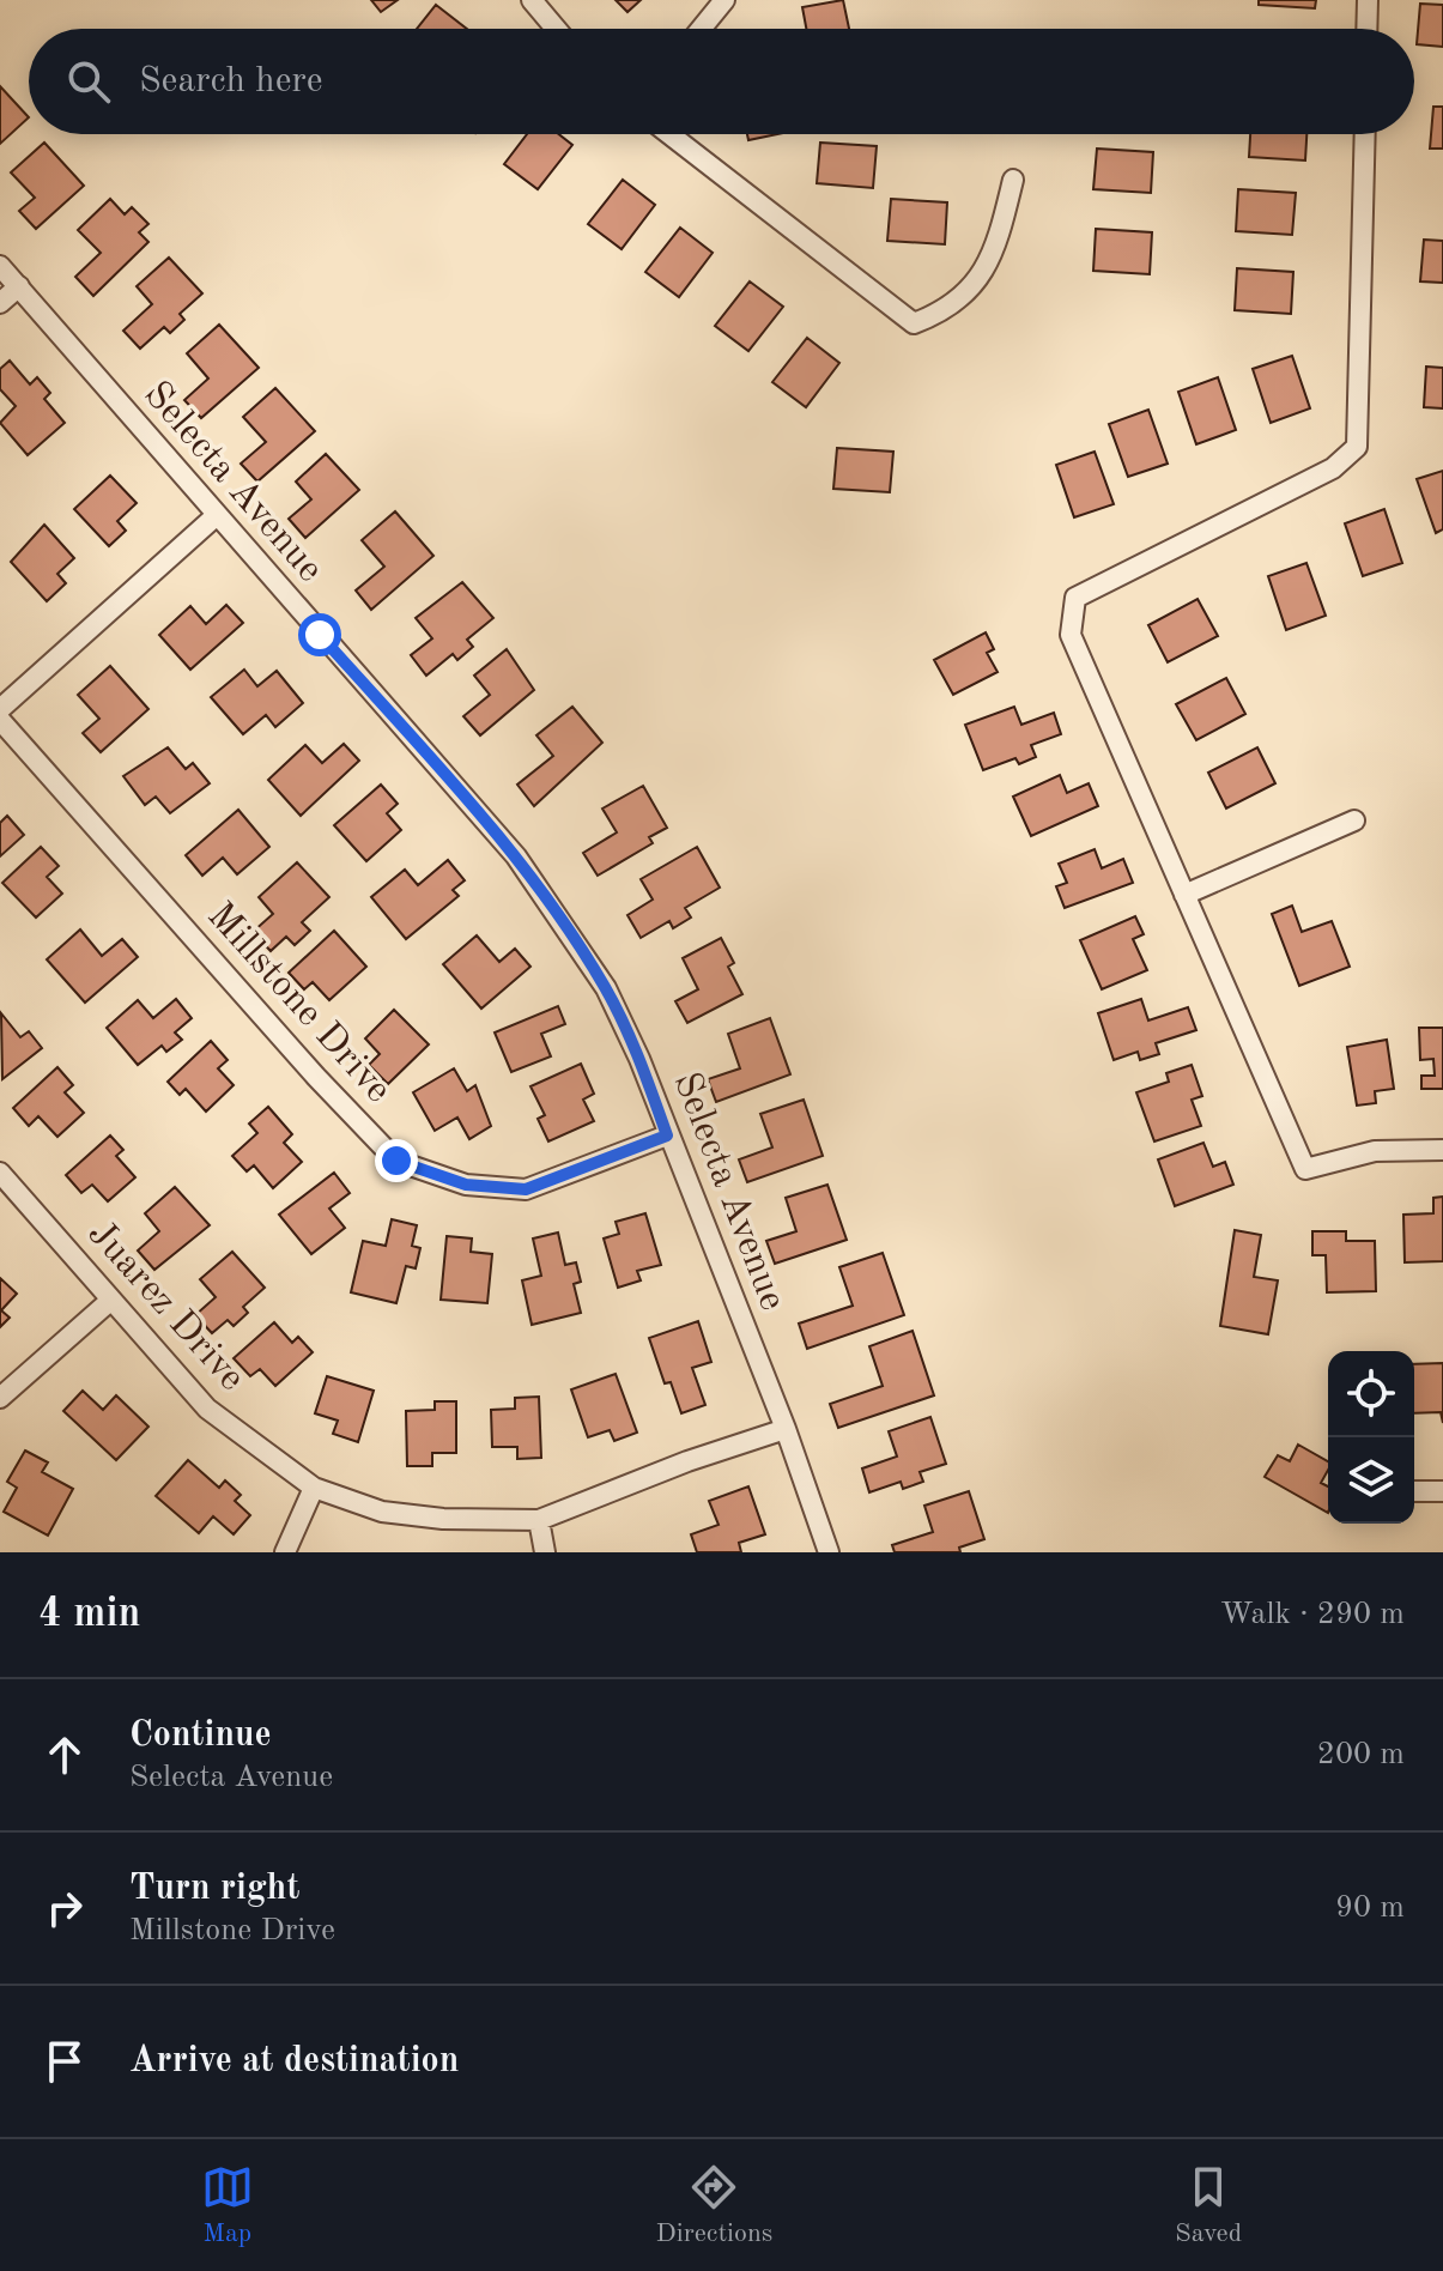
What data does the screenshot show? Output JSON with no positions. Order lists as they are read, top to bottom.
{
  "streets": {
    "street": ["Selecta Avenue", "Millstone Drive", "Juarez Drive"]
  },
  "crossings": [
    ["Selecta Avenue", "Millstone Drive"],
    ["Selecta Avenue", "Juarez Drive"]
  ],
  "page": {
    "search": "Search here",
    "heading": ["4 min", "Walk · 290 m"],
    "list": [
      ["Continue", "Selecta Avenue", "200 m"],
      ["Turn right", "Millstone Drive", "90 m"],
      "Arrive at destination"
    ],
    "nav": ["Map", "Directions", "Saved"]
  }
}
